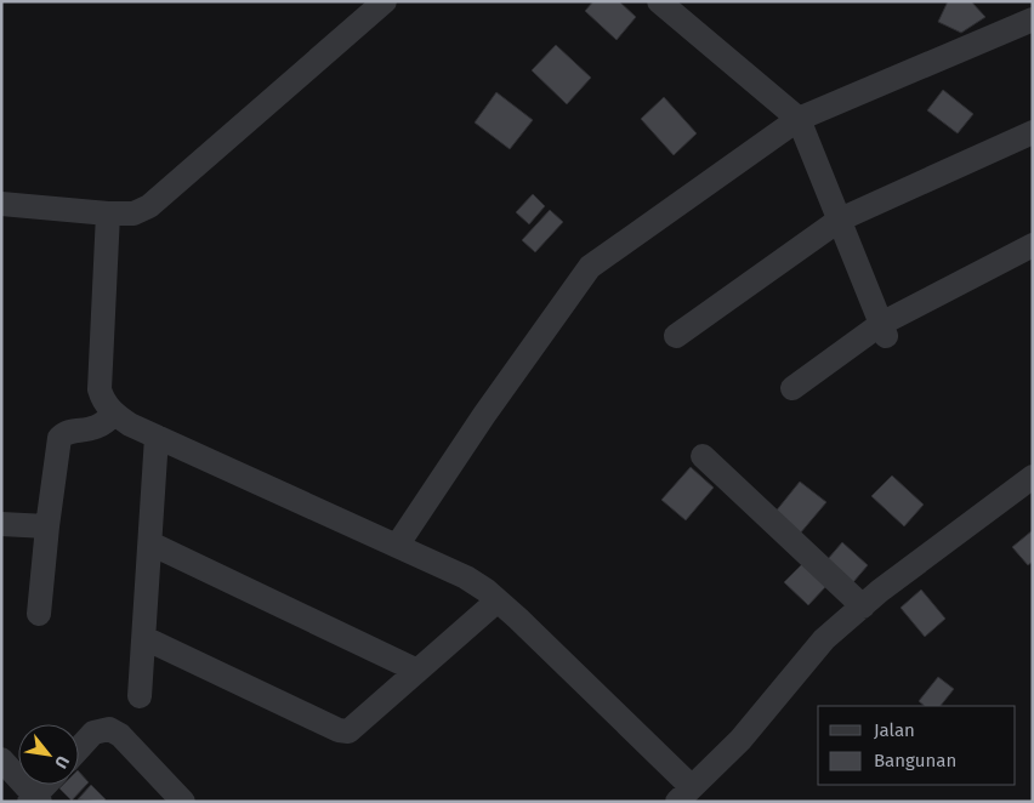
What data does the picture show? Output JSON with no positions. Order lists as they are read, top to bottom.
{
  "legend": ["Jalan", "Bangunan"],
  "north": "bottom right"
}
